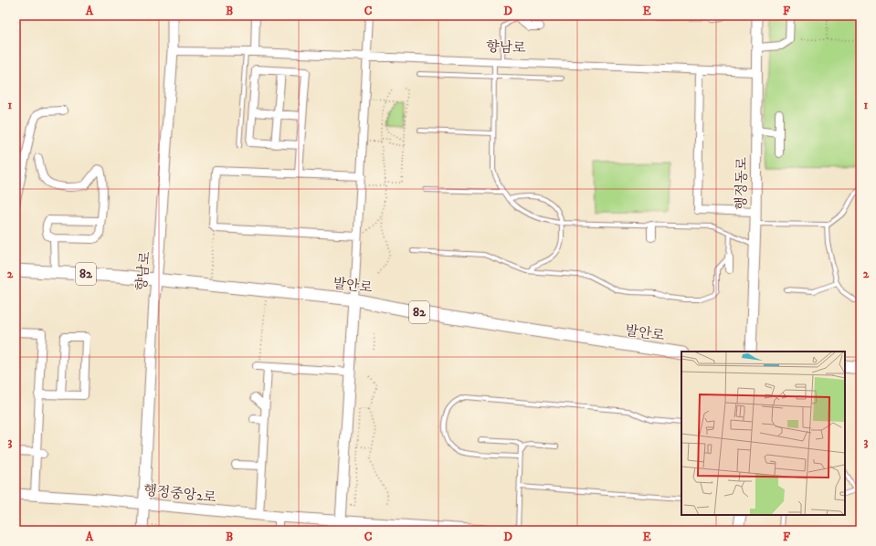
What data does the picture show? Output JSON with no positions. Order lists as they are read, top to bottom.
{
  "streets": {
    "main road": ["82", "발안로"],
    "street": ["향남로", "행정동로", "행정중앙2로"]
  },
  "crossings": [
    ["향남로", "행정동로"],
    ["향남로", "발안로"],
    ["향남로", "행정중앙2로"]
  ],
  "grid": {
    "columns": [
      "A",
      "B",
      "C",
      "D",
      "E",
      "F"
    ],
    "rows": ["1", "2", "3"]
  }
}
